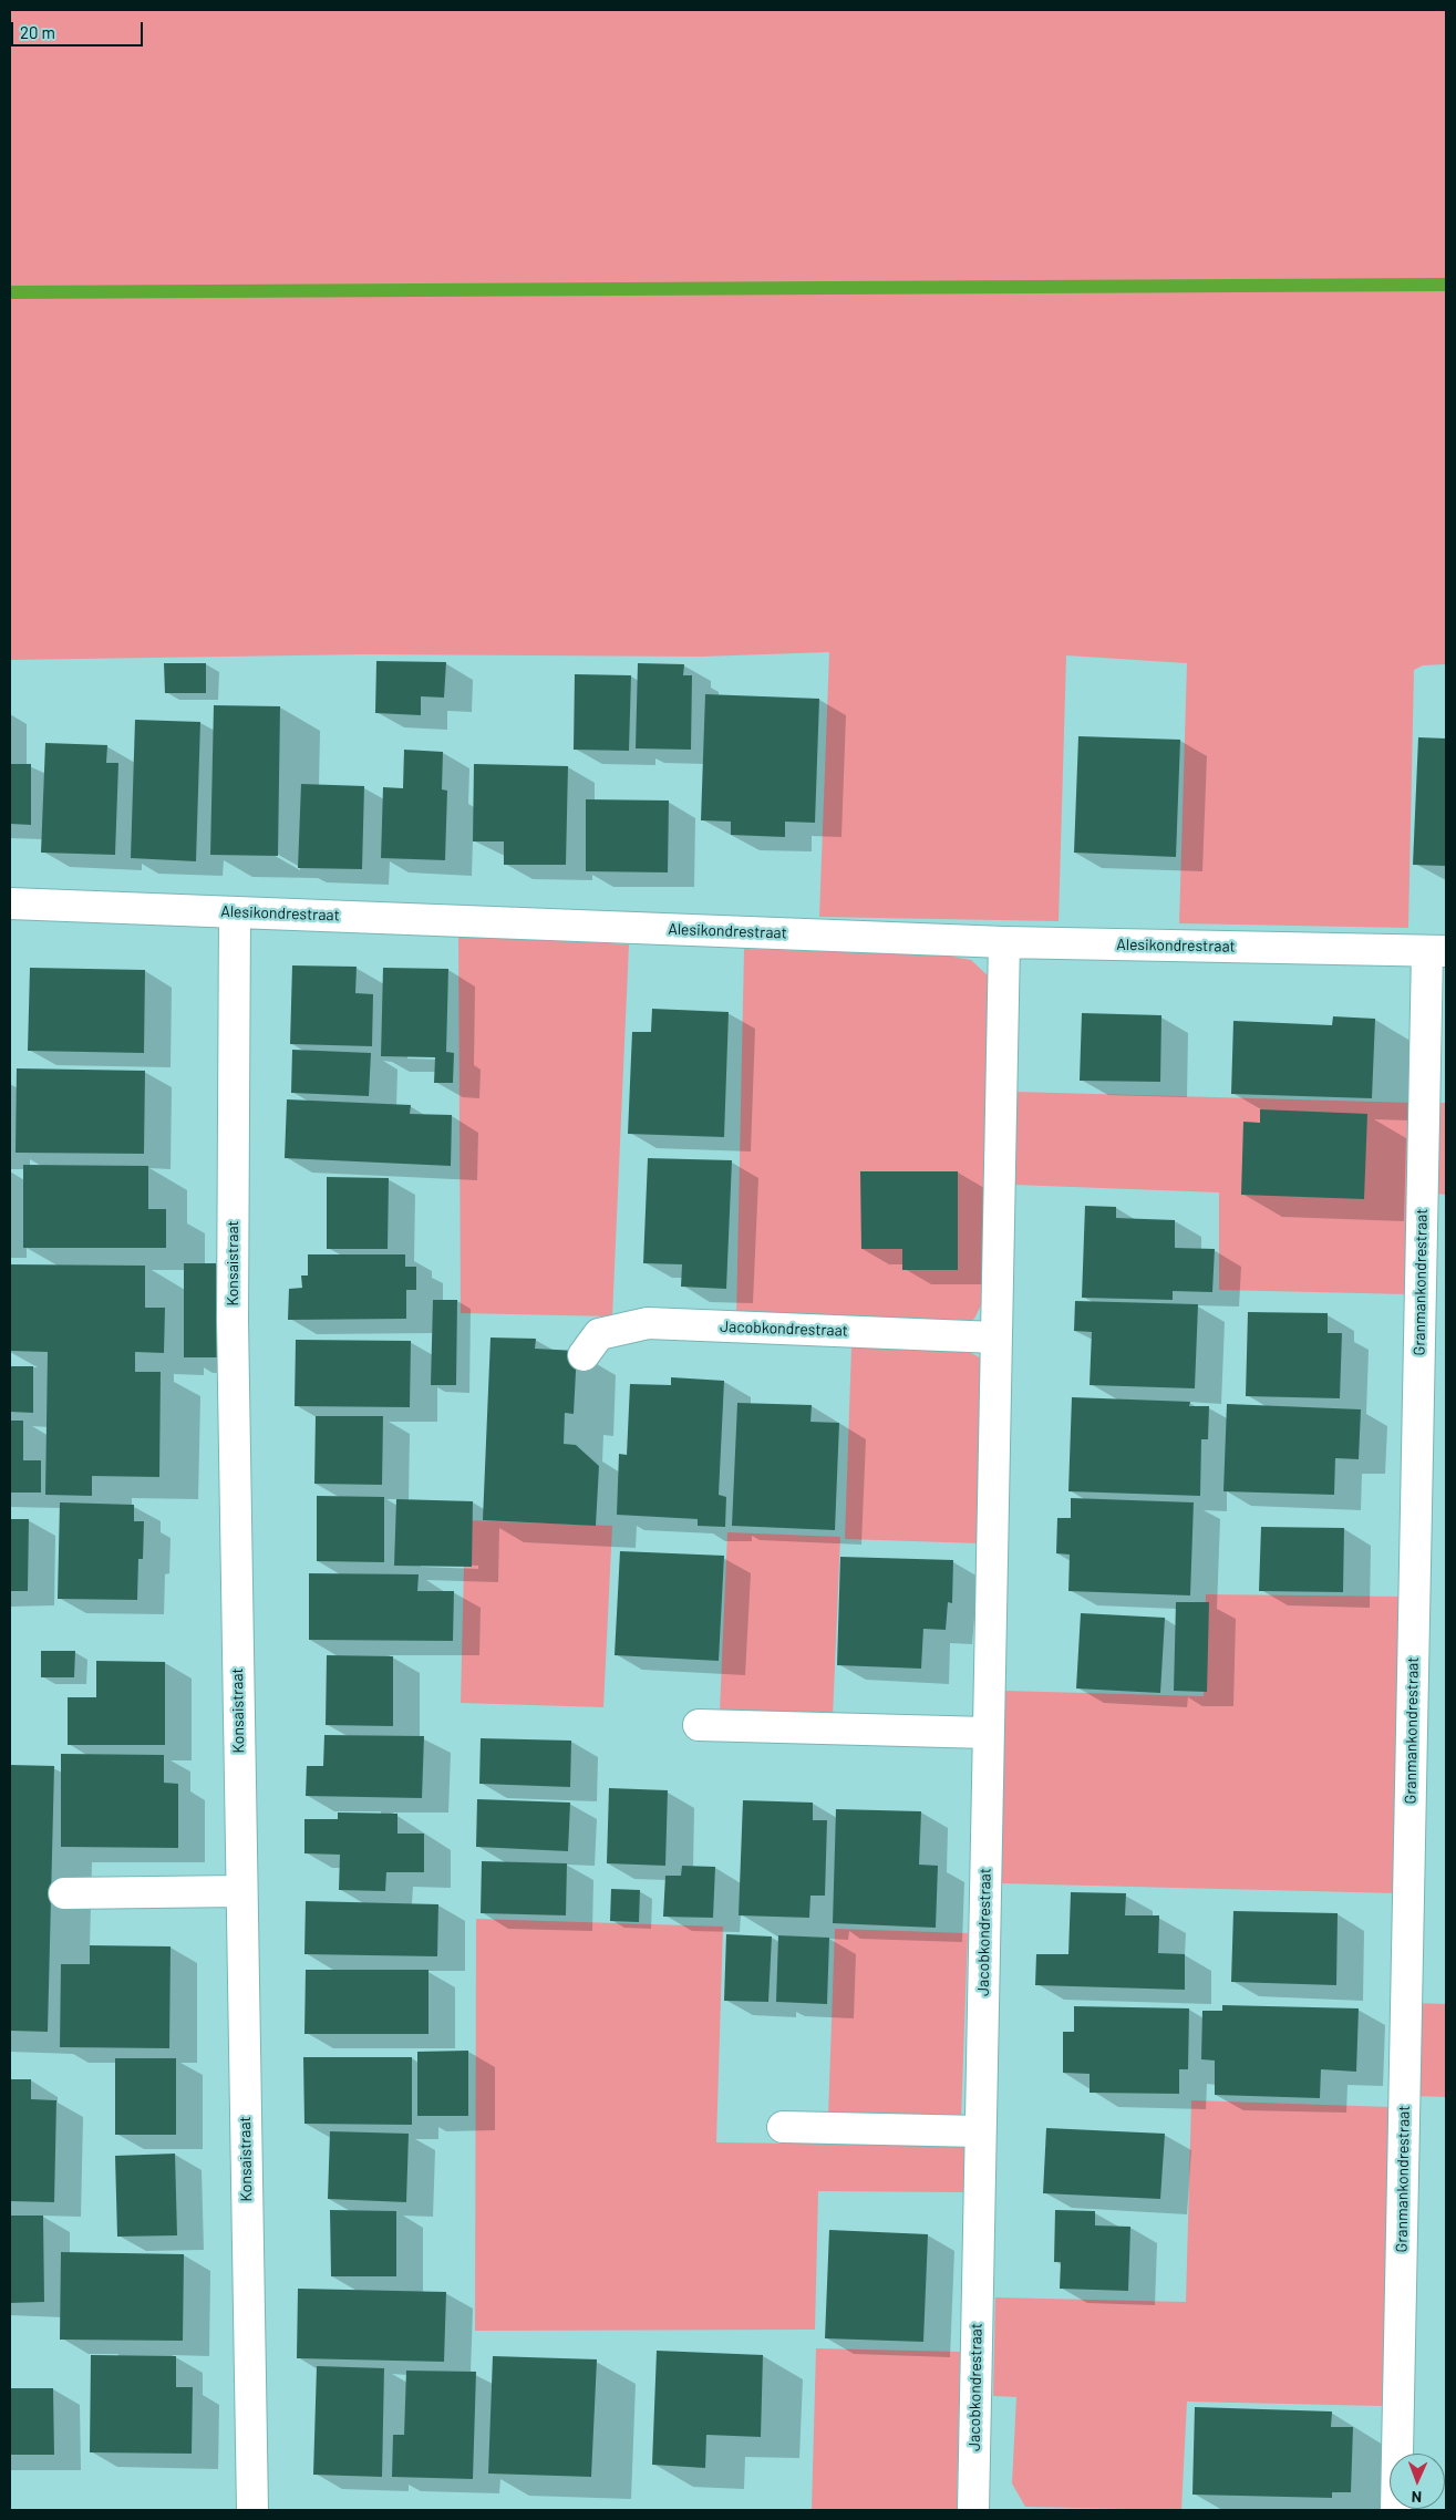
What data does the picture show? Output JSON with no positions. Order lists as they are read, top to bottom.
{
  "streets": {
    "street": [
      "Alesikondrestraat",
      "Konsaistraat",
      "Granmankondrestraat",
      "Jacobkondrestraat"
    ]
  },
  "crossings": [
    ["Alesikondrestraat", "Konsaistraat"],
    ["Alesikondrestraat", "Granmankondrestraat"],
    ["Alesikondrestraat", "Jacobkondrestraat"]
  ],
  "scale_bar": "20 m",
  "north": "bottom"
}
